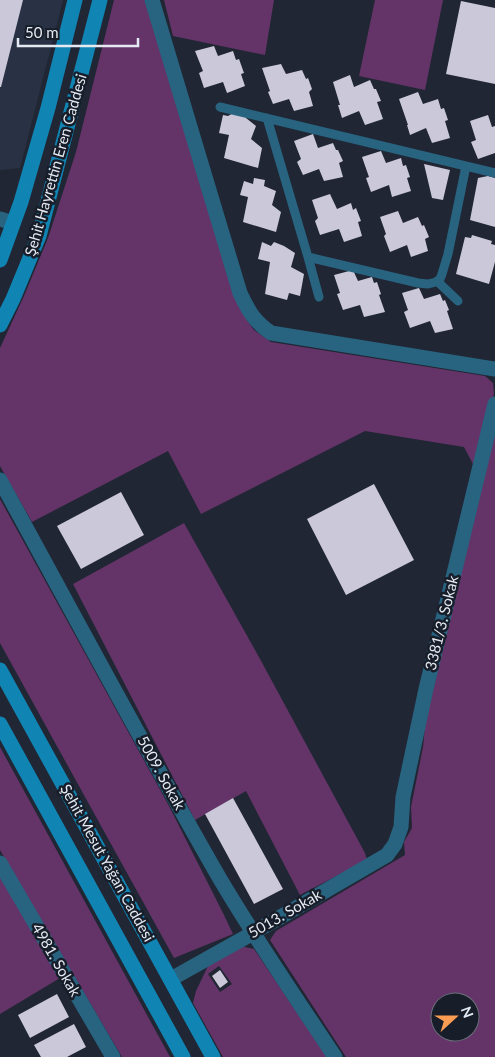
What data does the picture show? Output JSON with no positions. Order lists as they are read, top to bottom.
{
  "streets": {
    "main road": ["Şehit Hayrettin Eren Caddesi", "Şehit Mesut Yağan Caddesi"],
    "street": [
      "3381/3. Sokak",
      "5009. Sokak",
      "5013. Sokak",
      "4981. Sokak"
    ]
  },
  "crossings": [
    ["3381/3. Sokak", "5013. Sokak"],
    ["5009. Sokak", "5013. Sokak"],
    ["Şehit Mesut Yağan Caddesi", "5013. Sokak"]
  ],
  "scale_bar": "50 m",
  "north": "right"
}
